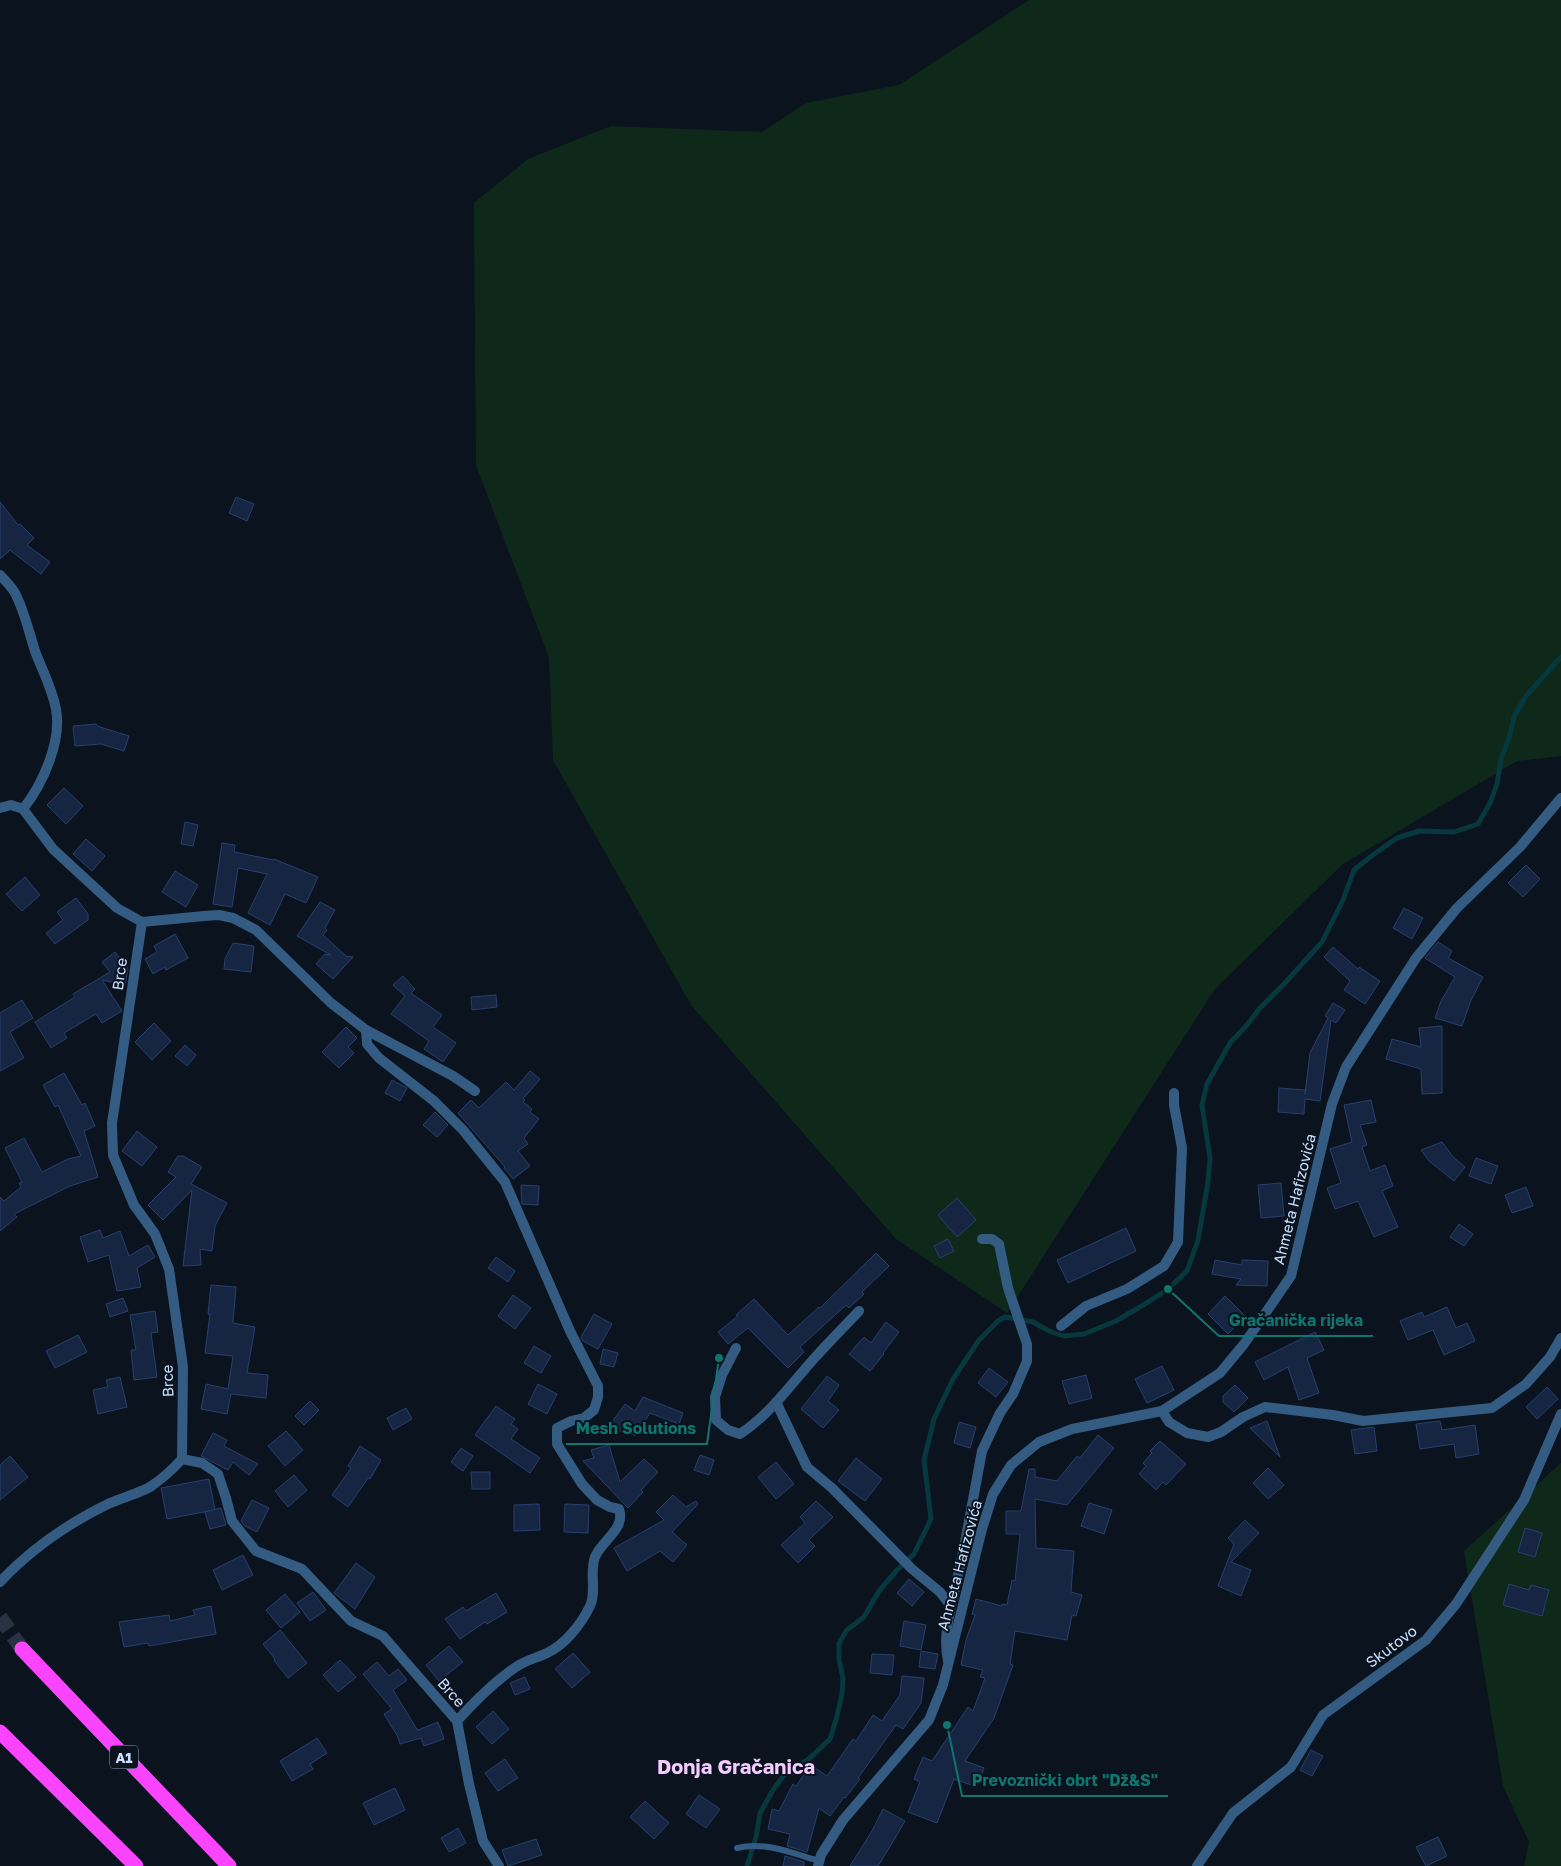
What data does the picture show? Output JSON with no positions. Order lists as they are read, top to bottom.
{
  "streets": {
    "highway": ["A1"],
    "street": ["Brce", "Ahmeta Hafizovića", "Skutovo"]
  },
  "districts": ["Donja Gračanica"],
  "places": ["Gračanička rijeka", "Mesh Solutions", "Prevoznički obrt \"Dž&S\""]
}
